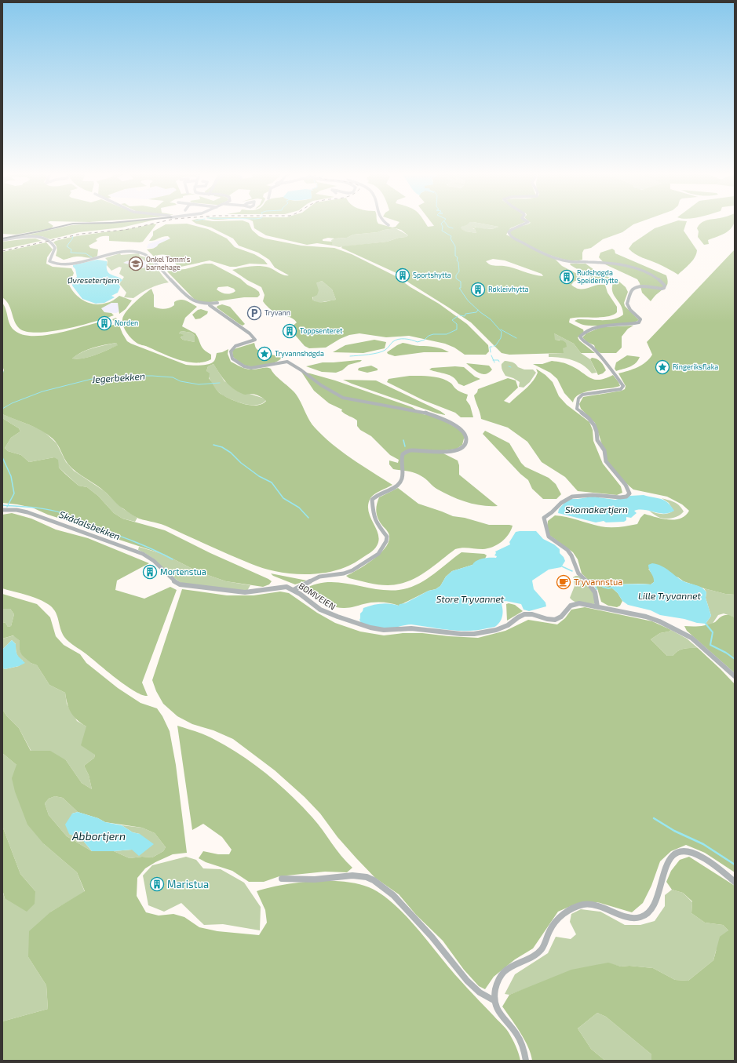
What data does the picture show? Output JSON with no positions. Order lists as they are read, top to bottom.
{
  "streets": {
    "street": ["BOMVEIEN"]
  },
  "water": [
    "Øvresetertjern",
    "Jegerbekken",
    "Skomakertjern",
    "Skådalsbekken",
    "Lille Tryvannet",
    "Store Tryvannet",
    "Abbortjern"
  ],
  "places": {
    "school or university": ["Onkel Tomm's barnehage"],
    "building": [
      "Sportshytta",
      "Rudshøgda Speiderhytte",
      "Røkleivhytta",
      "Norden",
      "Toppsenteret",
      "Mortenstua",
      "Maristua"
    ],
    "parking": ["Tryvann"],
    "place": ["Tryvannshøgda", "Ringeriksflaka"],
    "cafe": ["Tryvannstua"]
  }
}
